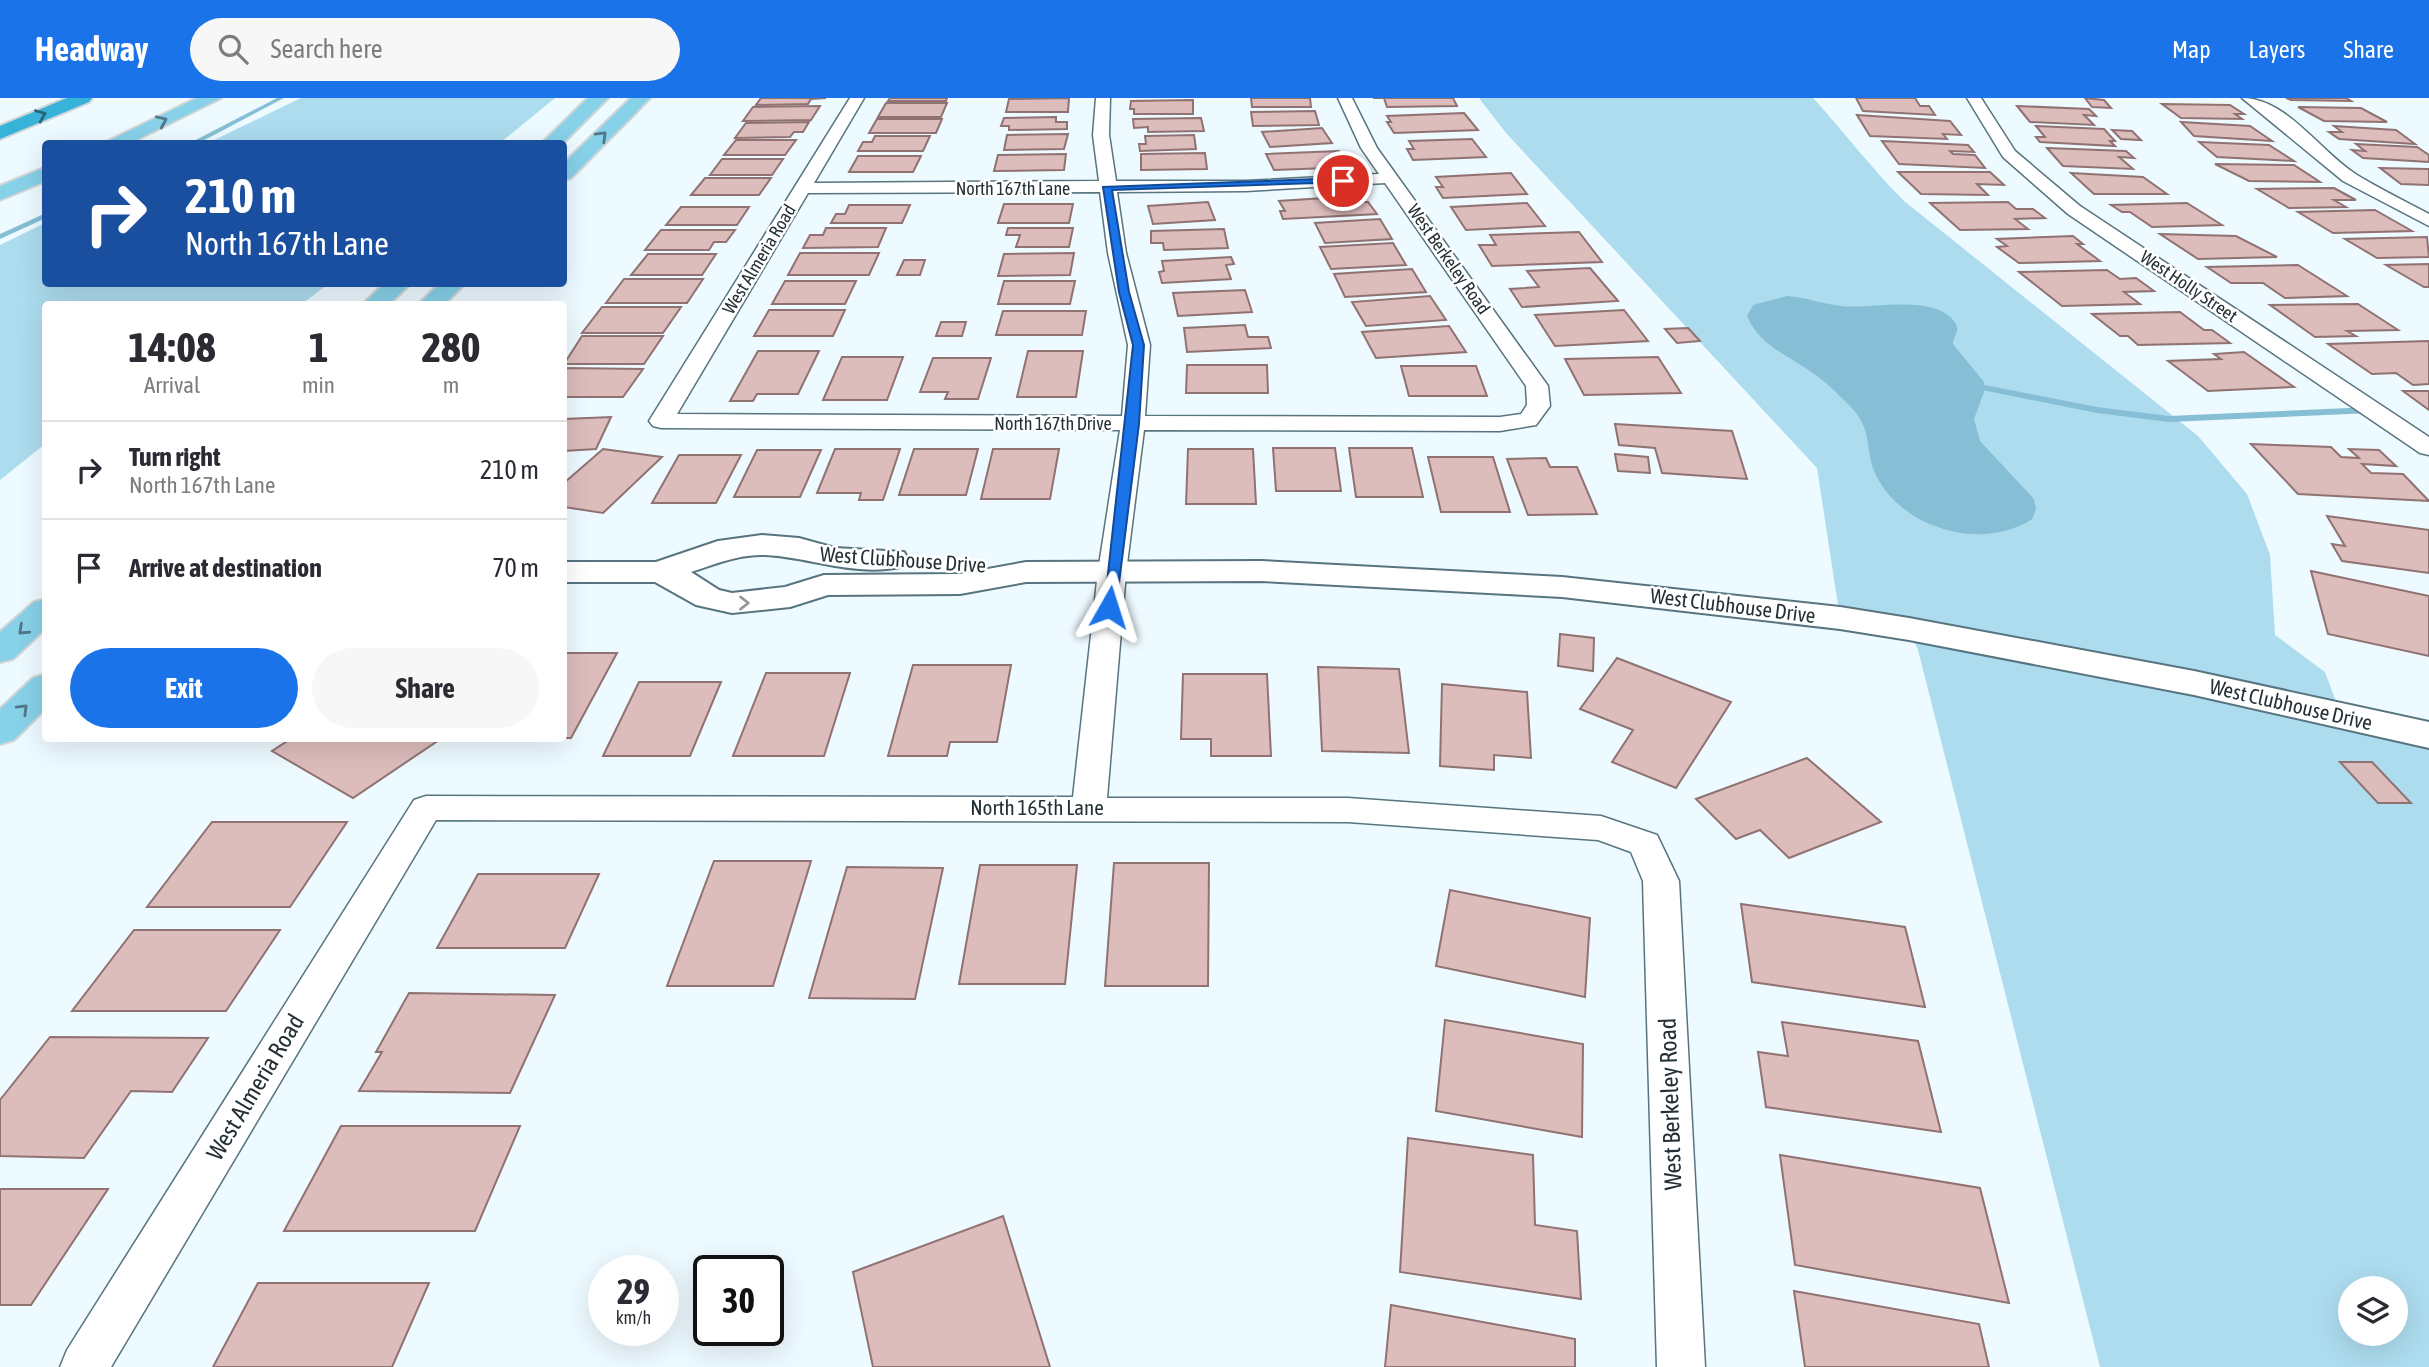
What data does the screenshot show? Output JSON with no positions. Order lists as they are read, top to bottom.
{
  "streets": {
    "street": [
      "North 167th Lane",
      "West Almeria Road",
      "West Berkeley Road",
      "West Holly Street",
      "North 167th Drive",
      "West Clubhouse Drive",
      "North 165th Lane"
    ]
  },
  "crossings": [
    ["North 167th Lane", "West Almeria Road"],
    ["North 167th Lane", "West Berkeley Road"],
    ["West Almeria Road", "North 167th Drive"],
    ["West Almeria Road", "North 165th Lane"],
    ["West Berkeley Road", "North 167th Drive"],
    ["West Berkeley Road", "North 165th Lane"]
  ],
  "page": {
    "header": "Headway",
    "search": "Search here",
    "nav": ["Map", "Layers", "Share"],
    "turn": ["210 m", "North 167th Lane"],
    "eta": [
      "14:08",
      "Arrival",
      "1",
      "min",
      "280",
      "m"
    ],
    "list": [
      {
        "name": "Turn right",
        "note": "North 167th Lane",
        "value": "210 m"
      },
      {
        "name": "Arrive at destination",
        "value": "70 m"
      }
    ],
    "buttons": ["Exit", "Share"],
    "speed": "29 km/h",
    "limit": "30"
  }
}
